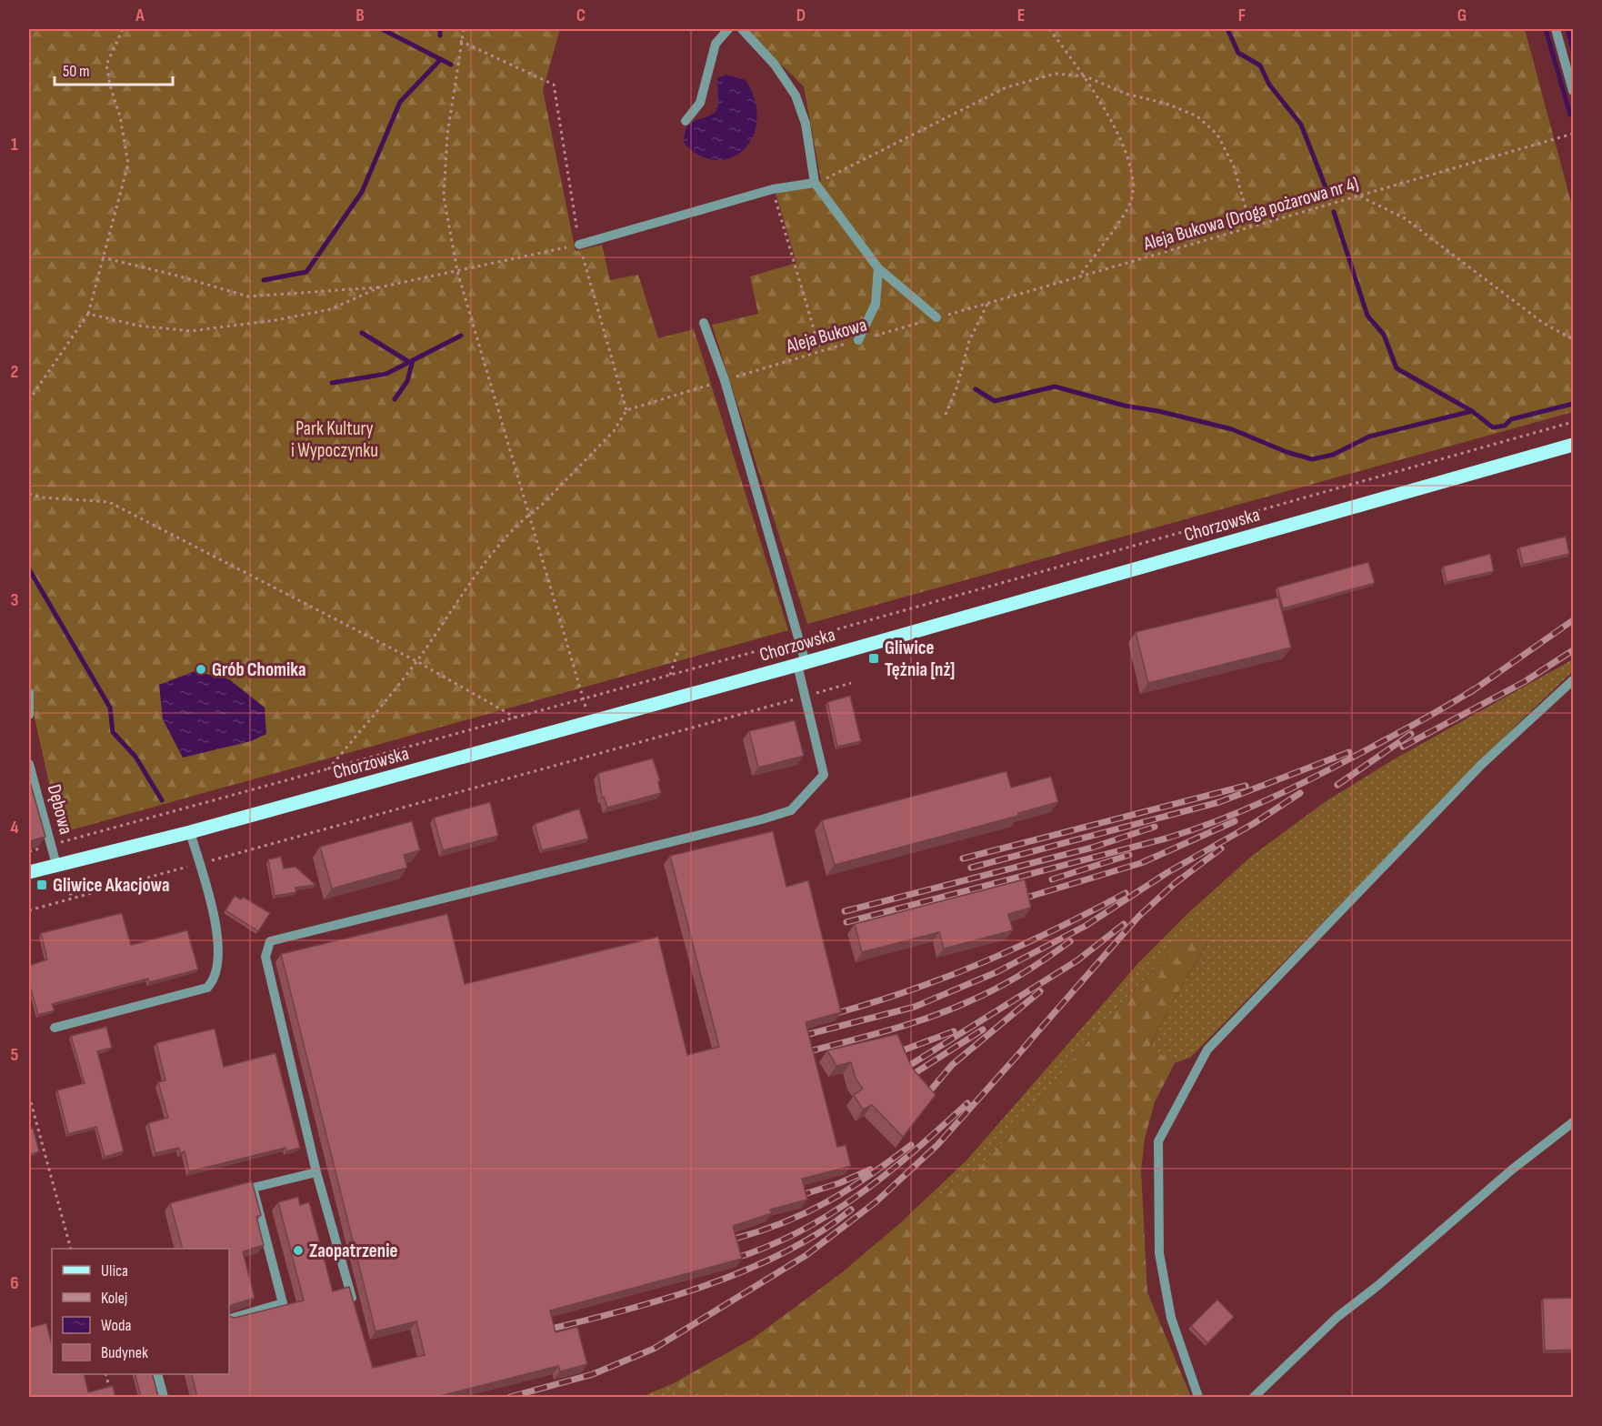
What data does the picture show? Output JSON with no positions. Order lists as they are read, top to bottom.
{
  "streets": {
    "main road": ["Chorzowska"],
    "street": ["Dębowa"],
    "path": ["Aleja Bukowa (Droga pożarowa nr 4)", "Aleja Bukowa"]
  },
  "crossings": [
    ["Aleja Bukowa (Droga pożarowa nr 4)", "Aleja Bukowa"],
    ["Chorzowska", "Dębowa"]
  ],
  "parks": ["Park Kultury i Wypoczynku"],
  "places": {
    "transit": ["Gliwice Tężnia [nż]", "Gliwice Akacjowa"],
    "other": ["Grób Chomika", "Zaopatrzenie"]
  },
  "legend": [
    "Ulica",
    "Kolej",
    "Woda",
    "Budynek"
  ],
  "scale_bar": "50 m",
  "grid": {
    "columns": [
      "A",
      "B",
      "C",
      "D",
      "E",
      "F",
      "G"
    ],
    "rows": [
      "1",
      "2",
      "3",
      "4",
      "5",
      "6"
    ]
  }
}
